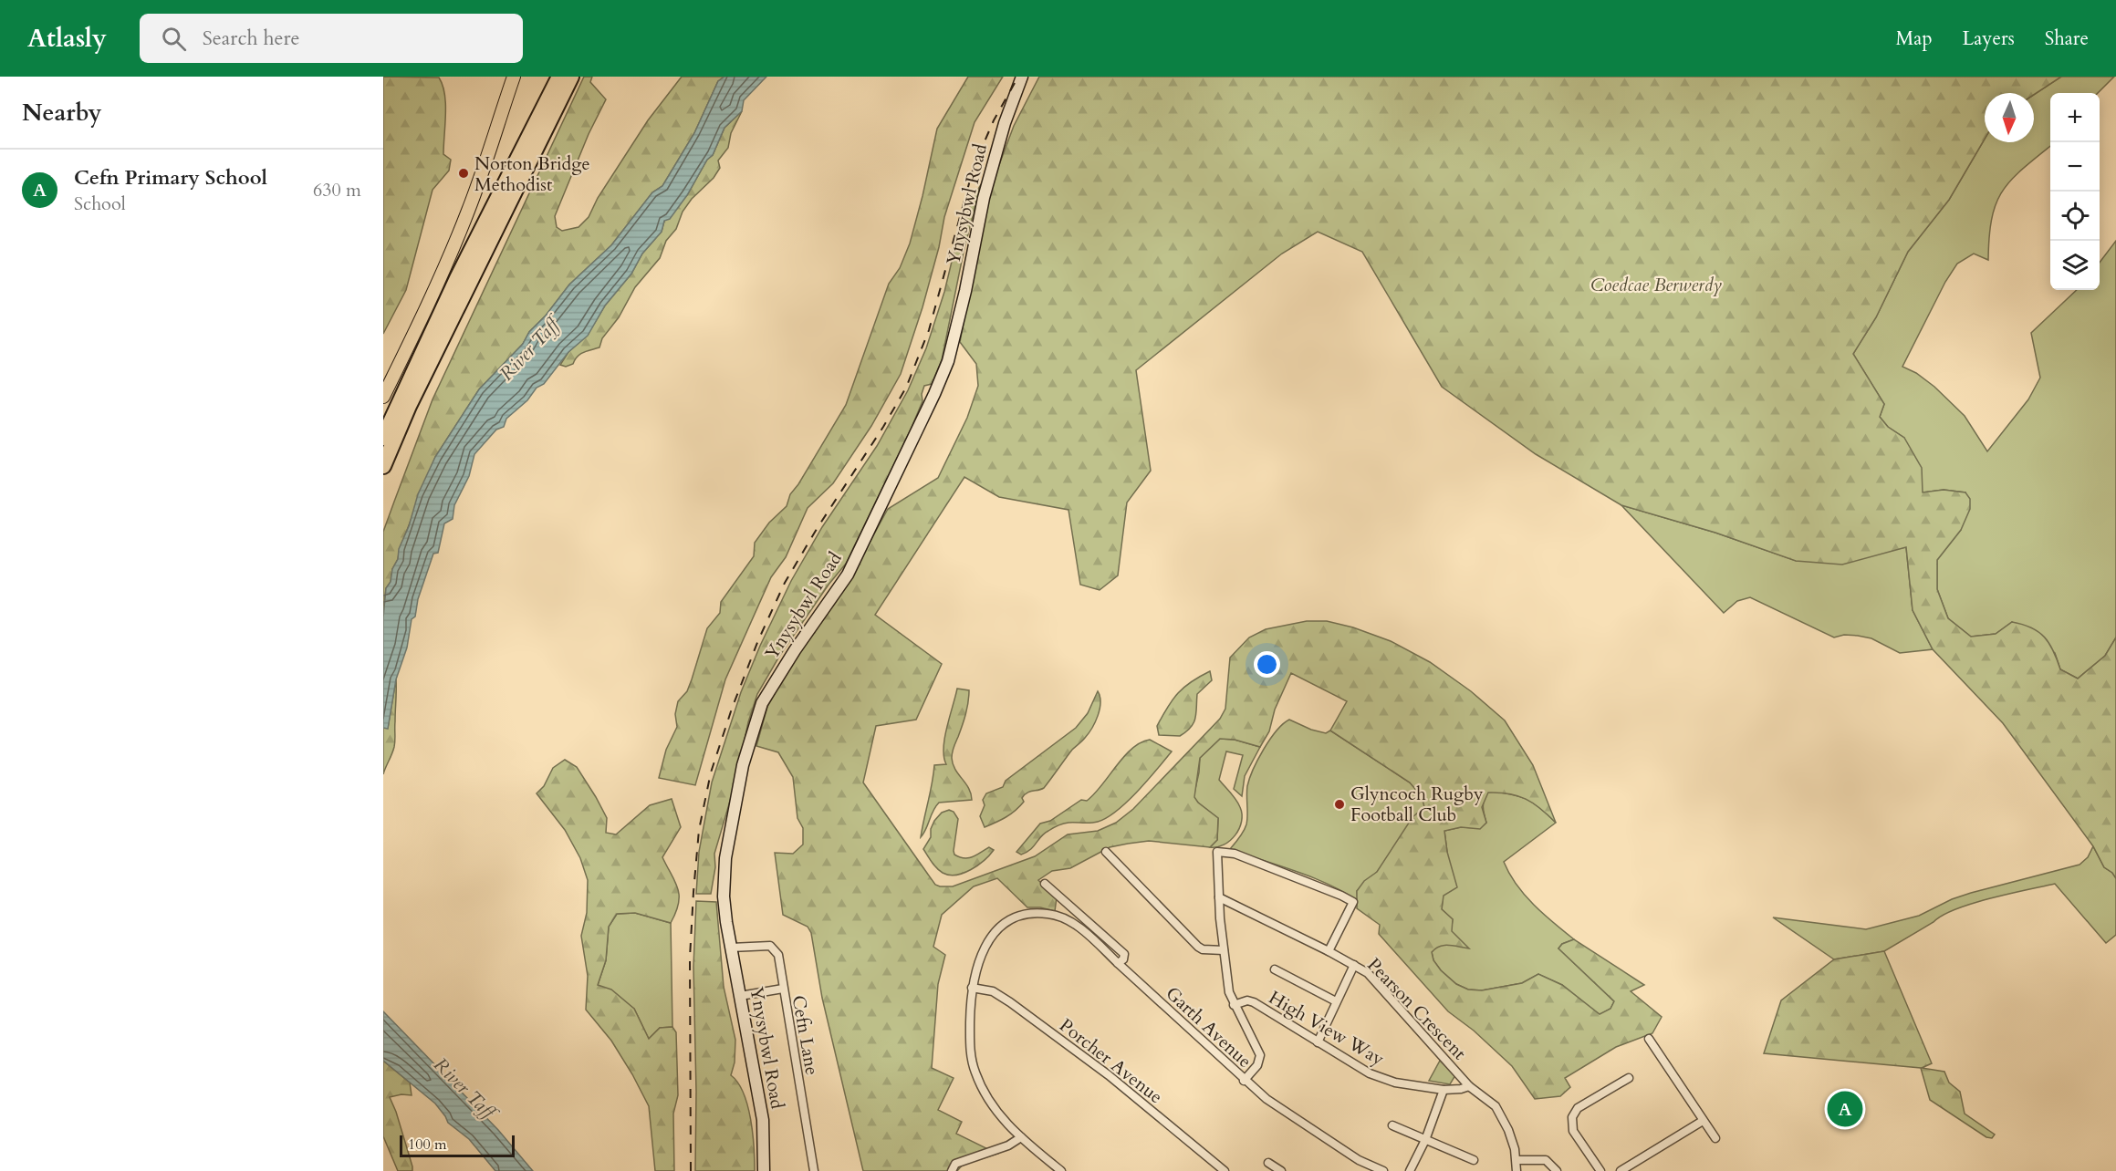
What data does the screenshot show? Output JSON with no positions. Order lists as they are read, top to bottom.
{
  "streets": {
    "main road": ["Ynysybwl Road"],
    "street": [
      "Pearson Crescent",
      "Garth Avenue",
      "High View Way",
      "Cefn Lane",
      "Porcher Avenue"
    ]
  },
  "crossings": [
    ["Ynysybwl Road", "Cefn Lane"],
    ["Pearson Crescent", "High View Way"],
    ["Garth Avenue", "Porcher Avenue"]
  ],
  "water": ["River Taff"],
  "parks": ["Coedcae Berwerdy"],
  "places": ["Norton Bridge Methodist", "Glyncoch Rugby Football Club"],
  "scale_bar": "100 m",
  "north": "bottom",
  "page": {
    "header": "Atlasly",
    "search": "Search here",
    "nav": ["Map", "Layers", "Share"],
    "heading": "Nearby",
    "map_buttons": ["+", "−"],
    "list": [
      {
        "mark": "A",
        "name": "Cefn Primary School",
        "note": "School",
        "value": "630 m"
      }
    ],
    "pins": "A",
    "scale": "100 m"
  }
}
